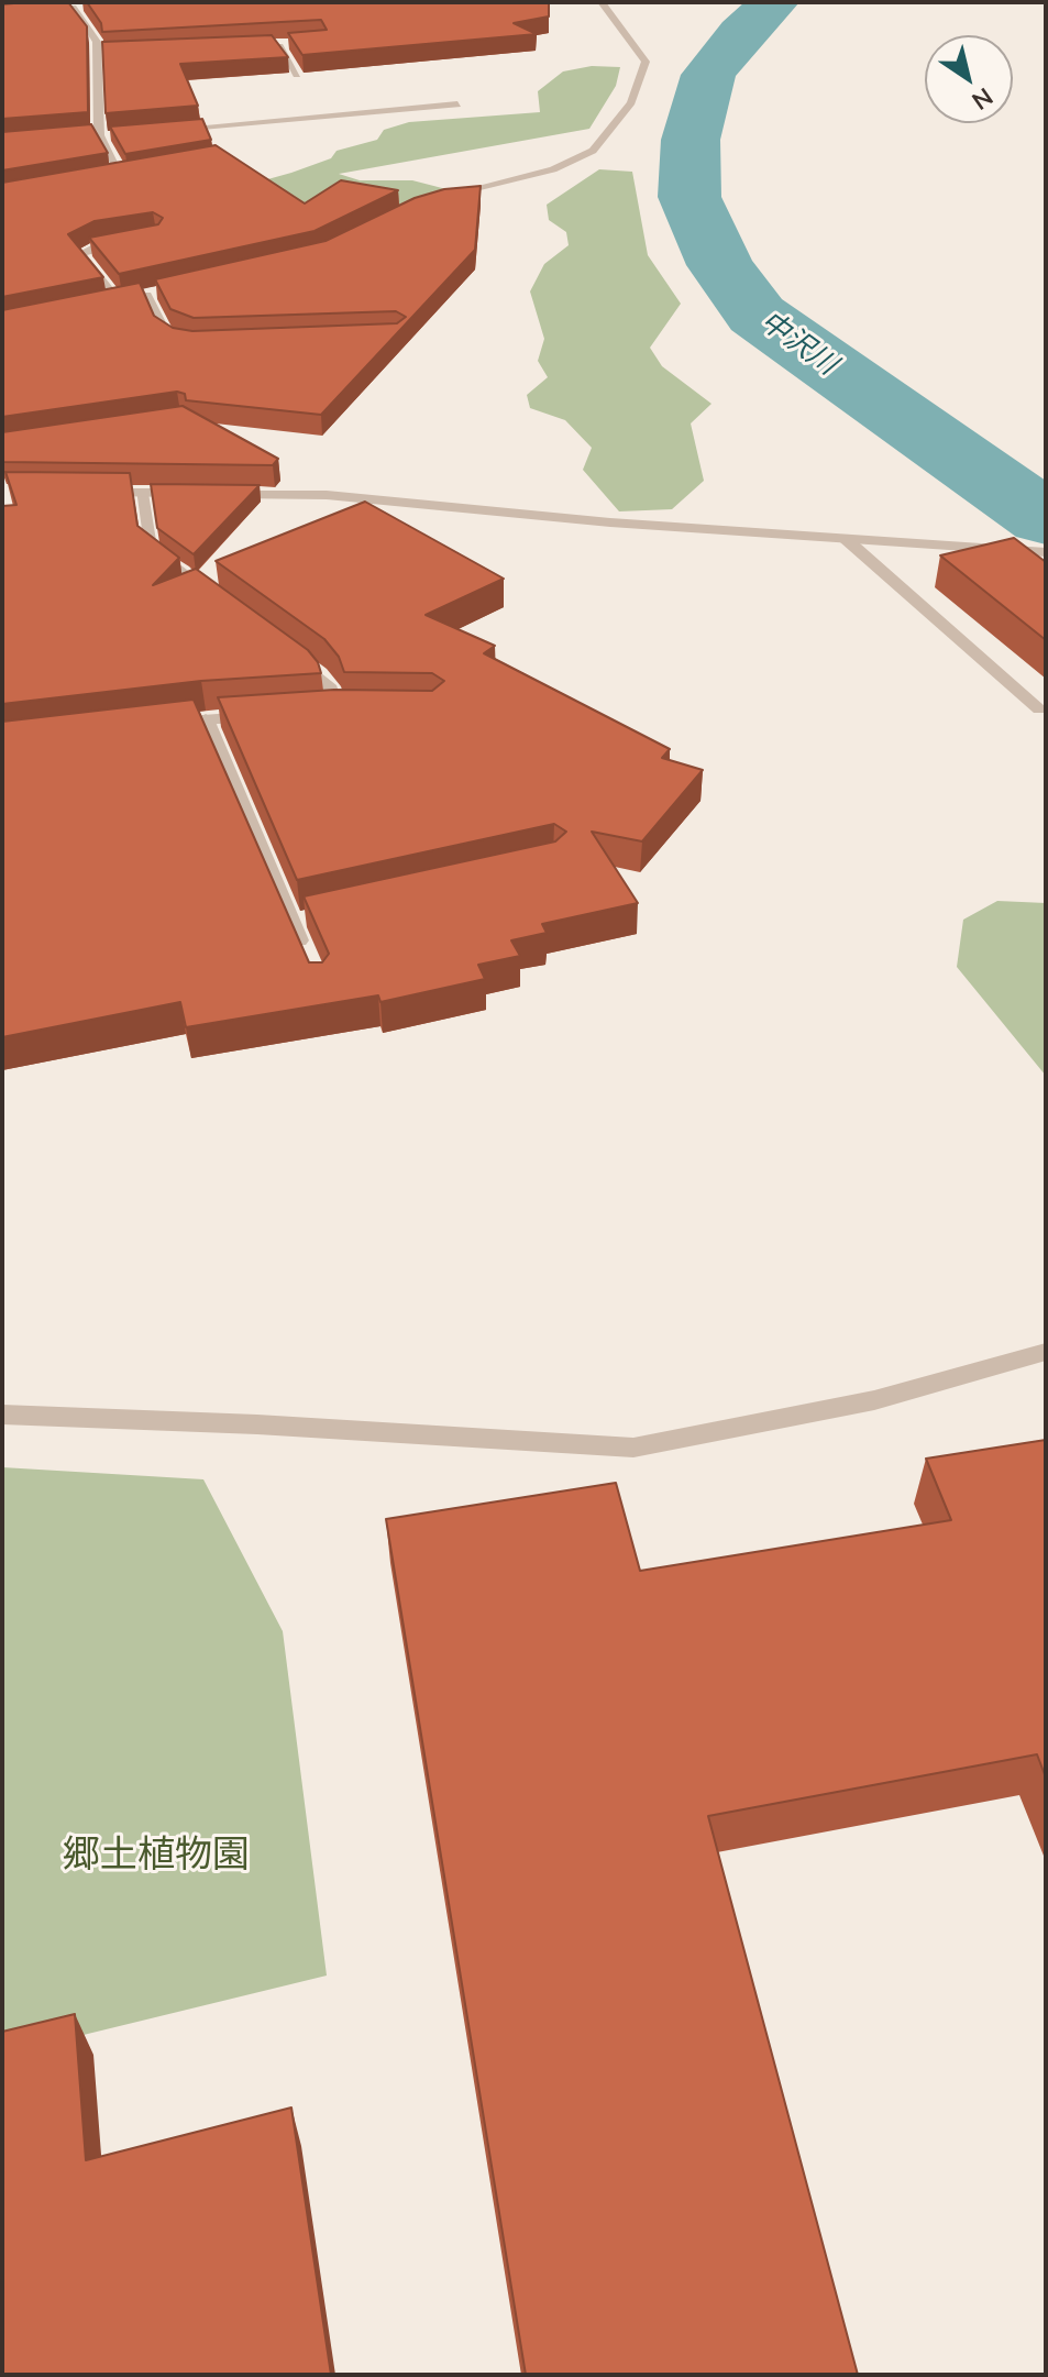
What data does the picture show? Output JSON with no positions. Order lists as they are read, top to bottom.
{
  "water": ["中沢川"],
  "parks": ["郷土植物園"],
  "north": "bottom right"
}
